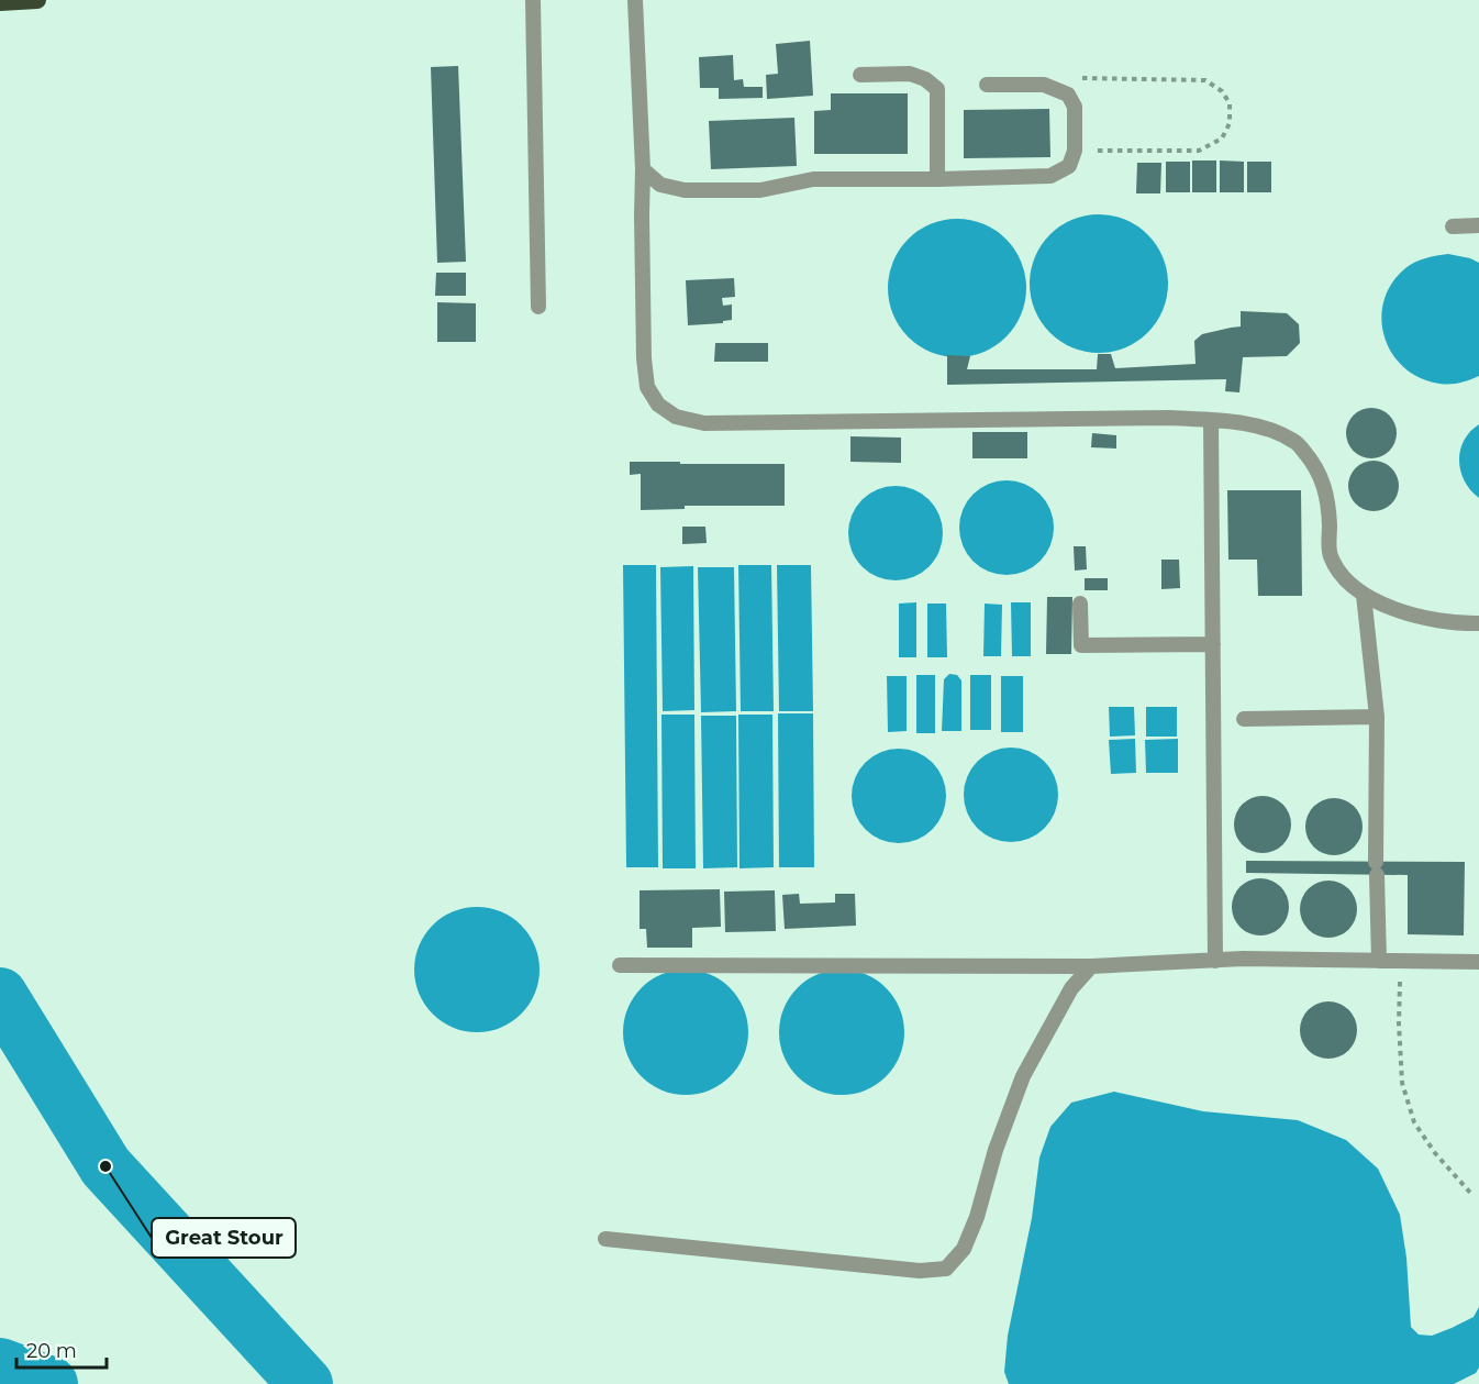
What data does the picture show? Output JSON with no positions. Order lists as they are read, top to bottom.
{
  "places": ["Great Stour"],
  "scale_bar": "20 m"
}
